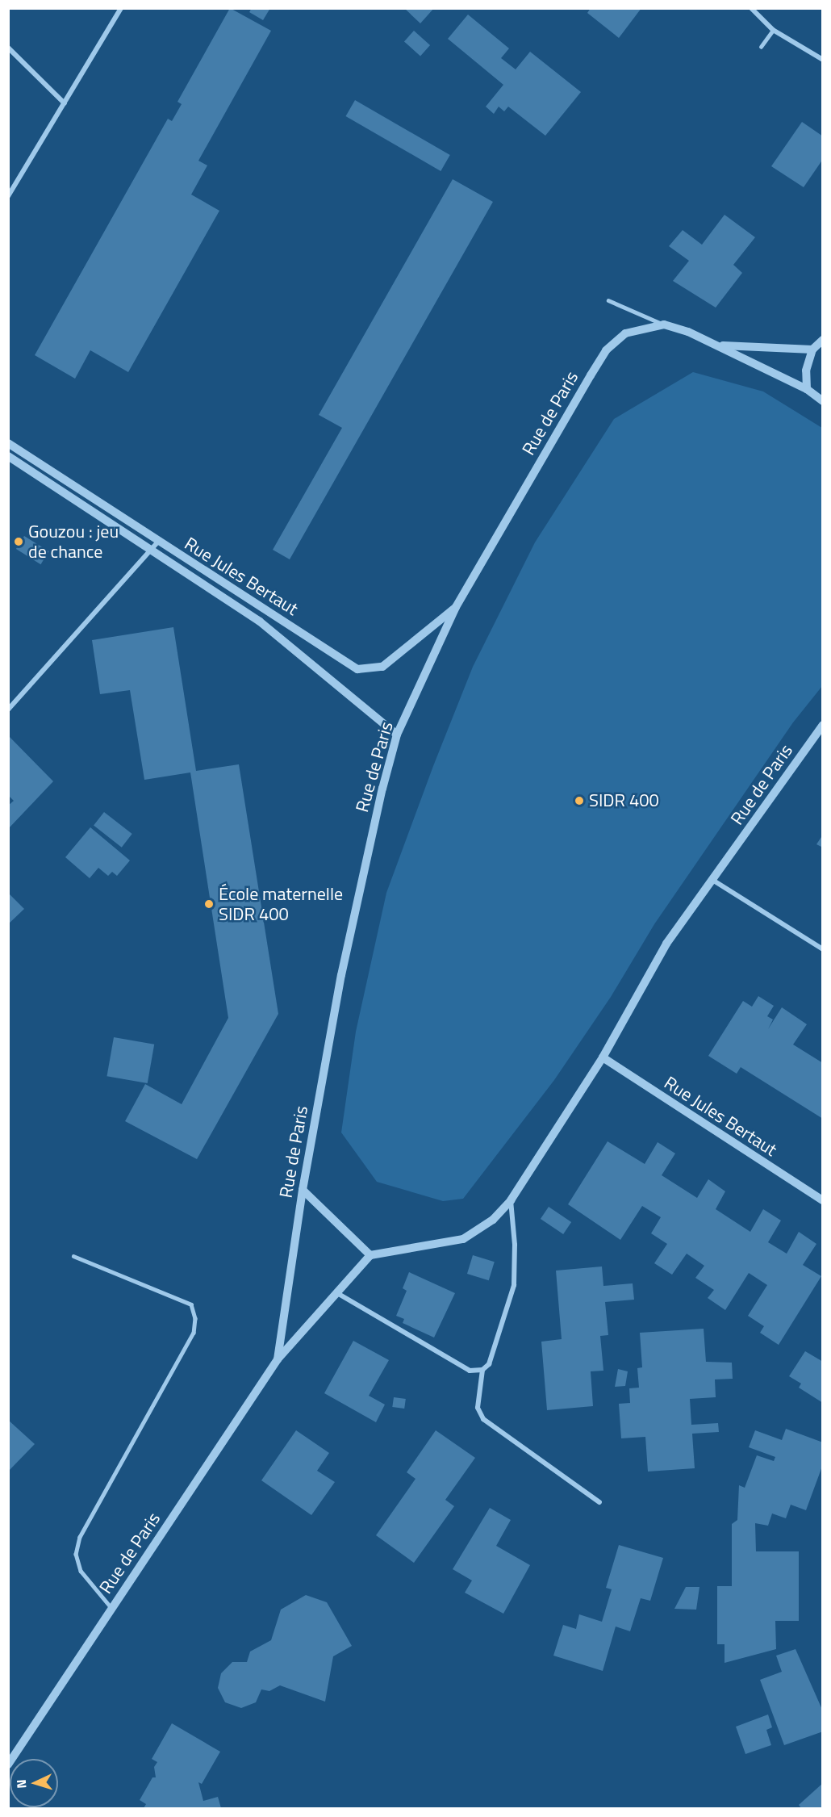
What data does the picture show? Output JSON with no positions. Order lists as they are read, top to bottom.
{
  "streets": {
    "street": ["Rue de Paris", "Rue Jules Bertaut"]
  },
  "crossings": [
    ["Rue de Paris", "Rue Jules Bertaut"]
  ],
  "places": ["Gouzou : jeu de chance", "SIDR 400", "École maternelle SIDR 400"],
  "north": "left"
}
